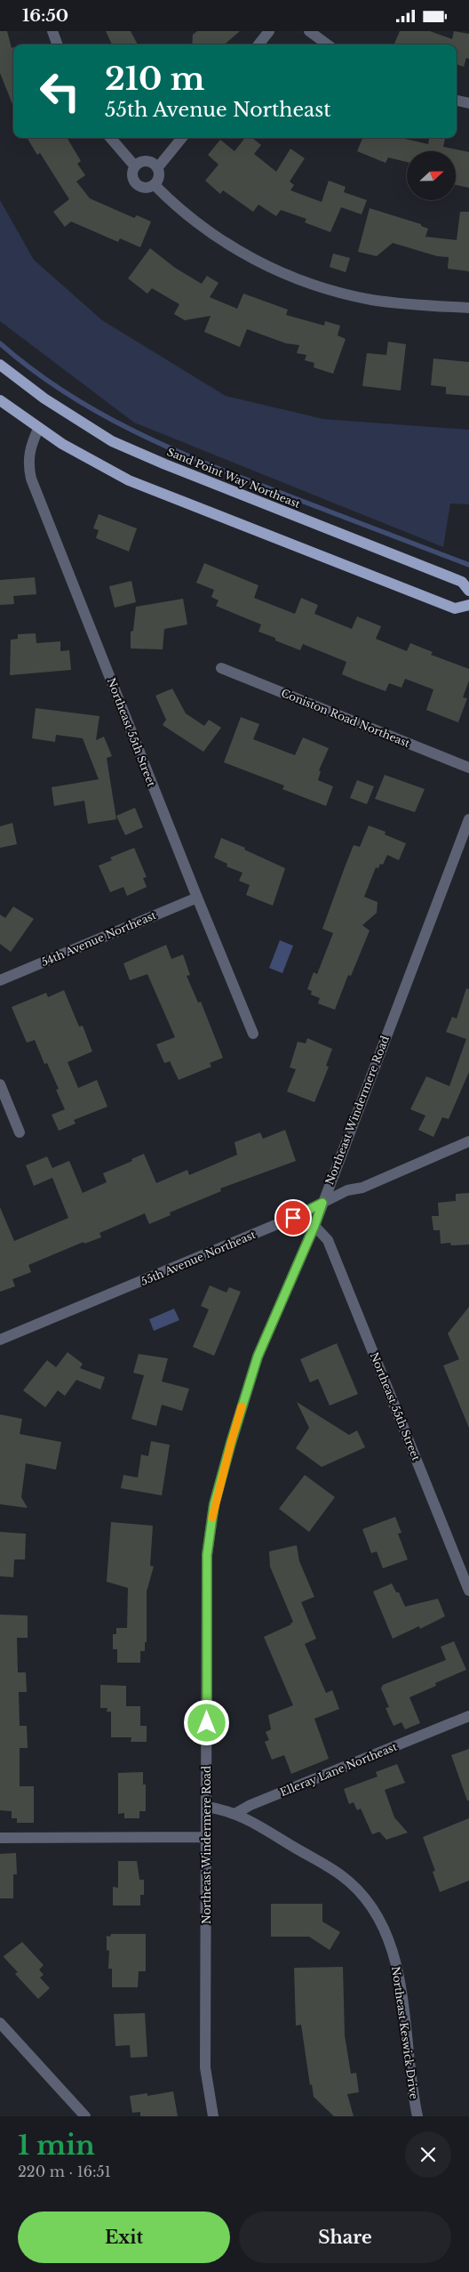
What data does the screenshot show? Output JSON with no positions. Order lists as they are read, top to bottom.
{
  "streets": {
    "main road": ["Sand Point Way Northeast"],
    "street": [
      "Coniston Road Northeast",
      "Northeast 55th Street",
      "54th Avenue Northeast",
      "Northeast Windermere Road",
      "55th Avenue Northeast",
      "Elleray Lane Northeast",
      "Northeast Keswick Drive"
    ]
  },
  "crossings": [
    ["Northeast 55th Street", "54th Avenue Northeast"],
    ["Northeast 55th Street", "Northeast Windermere Road"],
    ["Northeast Windermere Road", "55th Avenue Northeast"],
    ["Elleray Lane Northeast", "Northeast Keswick Drive"]
  ],
  "north": "right",
  "page": {
    "status": "16:50",
    "turn": ["210 m", "55th Avenue Northeast"],
    "heading": ["1 min", "220 m · 16:51"],
    "buttons": ["Exit", "Share"]
  }
}
